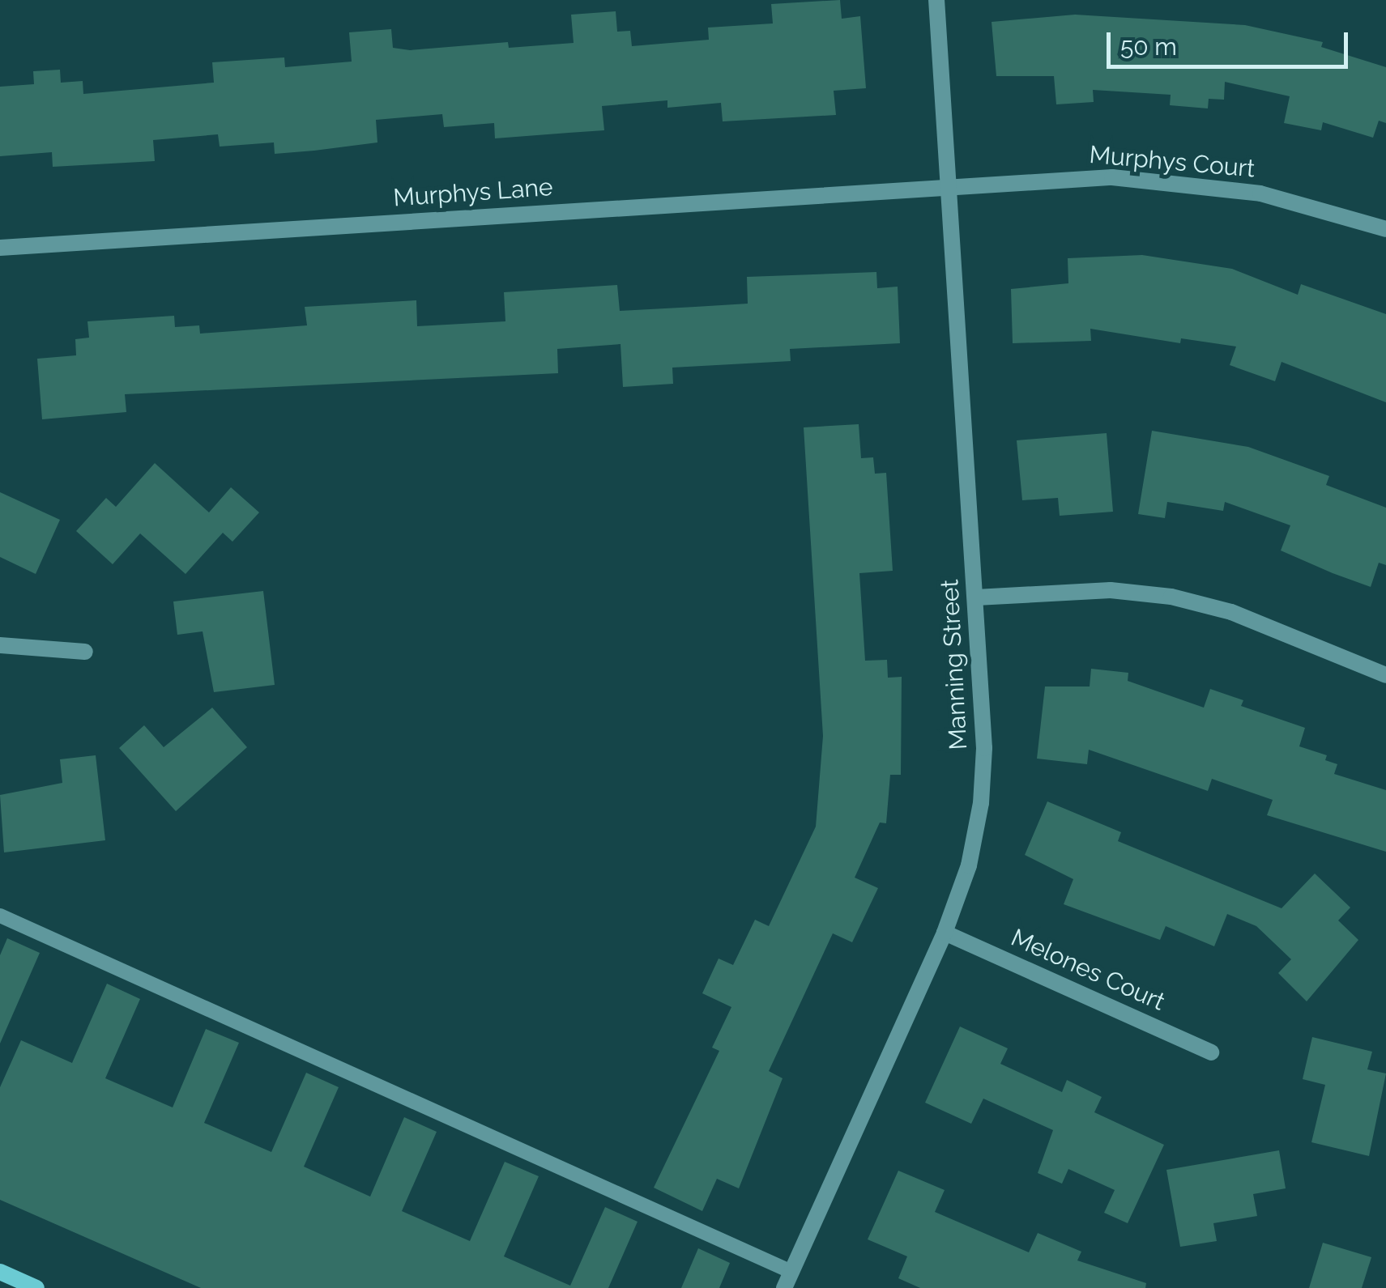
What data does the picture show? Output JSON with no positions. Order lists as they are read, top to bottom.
{
  "streets": {
    "street": [
      "Murphys Court",
      "Murphys Lane",
      "Manning Street",
      "Melones Court"
    ]
  },
  "crossings": [
    ["Murphys Court", "Murphys Lane"],
    ["Murphys Court", "Manning Street"],
    ["Murphys Lane", "Manning Street"],
    ["Manning Street", "Melones Court"]
  ],
  "scale_bar": "50 m"
}
